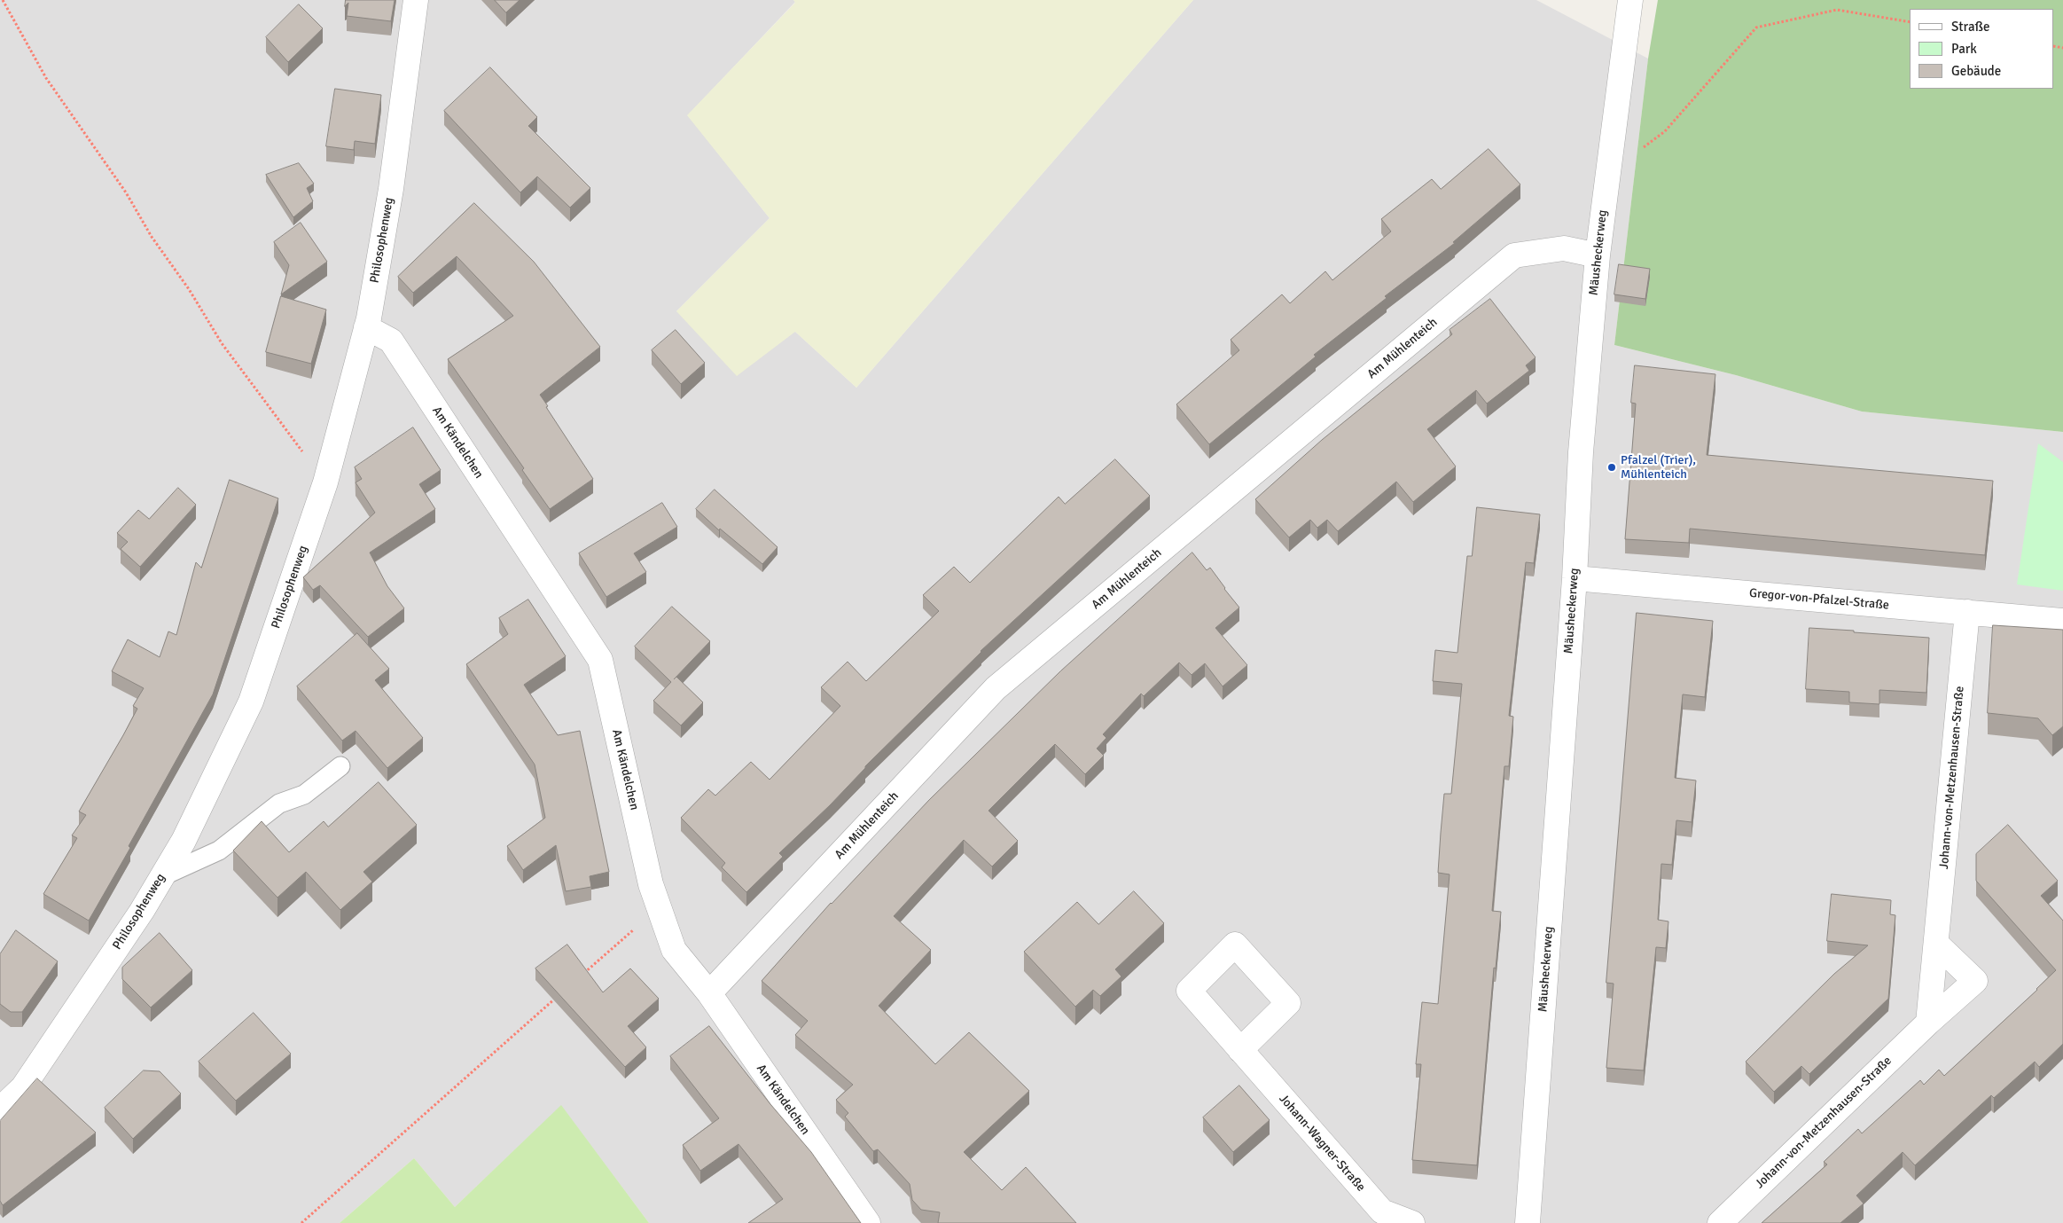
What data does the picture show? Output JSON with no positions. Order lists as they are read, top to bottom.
{
  "streets": {
    "street": [
      "Philosophenweg",
      "Mäusheckerweg",
      "Am Mühlenteich",
      "Am Kändelchen",
      "Gregor-von-Pfalzel-Straße",
      "Johann-von-Metzenhausen-Straße",
      "Johann-Wagner-Straße"
    ]
  },
  "crossings": [
    ["Philosophenweg", "Am Kändelchen"],
    ["Mäusheckerweg", "Am Mühlenteich"],
    ["Mäusheckerweg", "Gregor-von-Pfalzel-Straße"],
    ["Am Mühlenteich", "Am Kändelchen"],
    ["Gregor-von-Pfalzel-Straße", "Johann-von-Metzenhausen-Straße"]
  ],
  "places": ["Pfalzel (Trier), Mühlenteich"],
  "legend": ["Straße", "Park", "Gebäude"]
}
